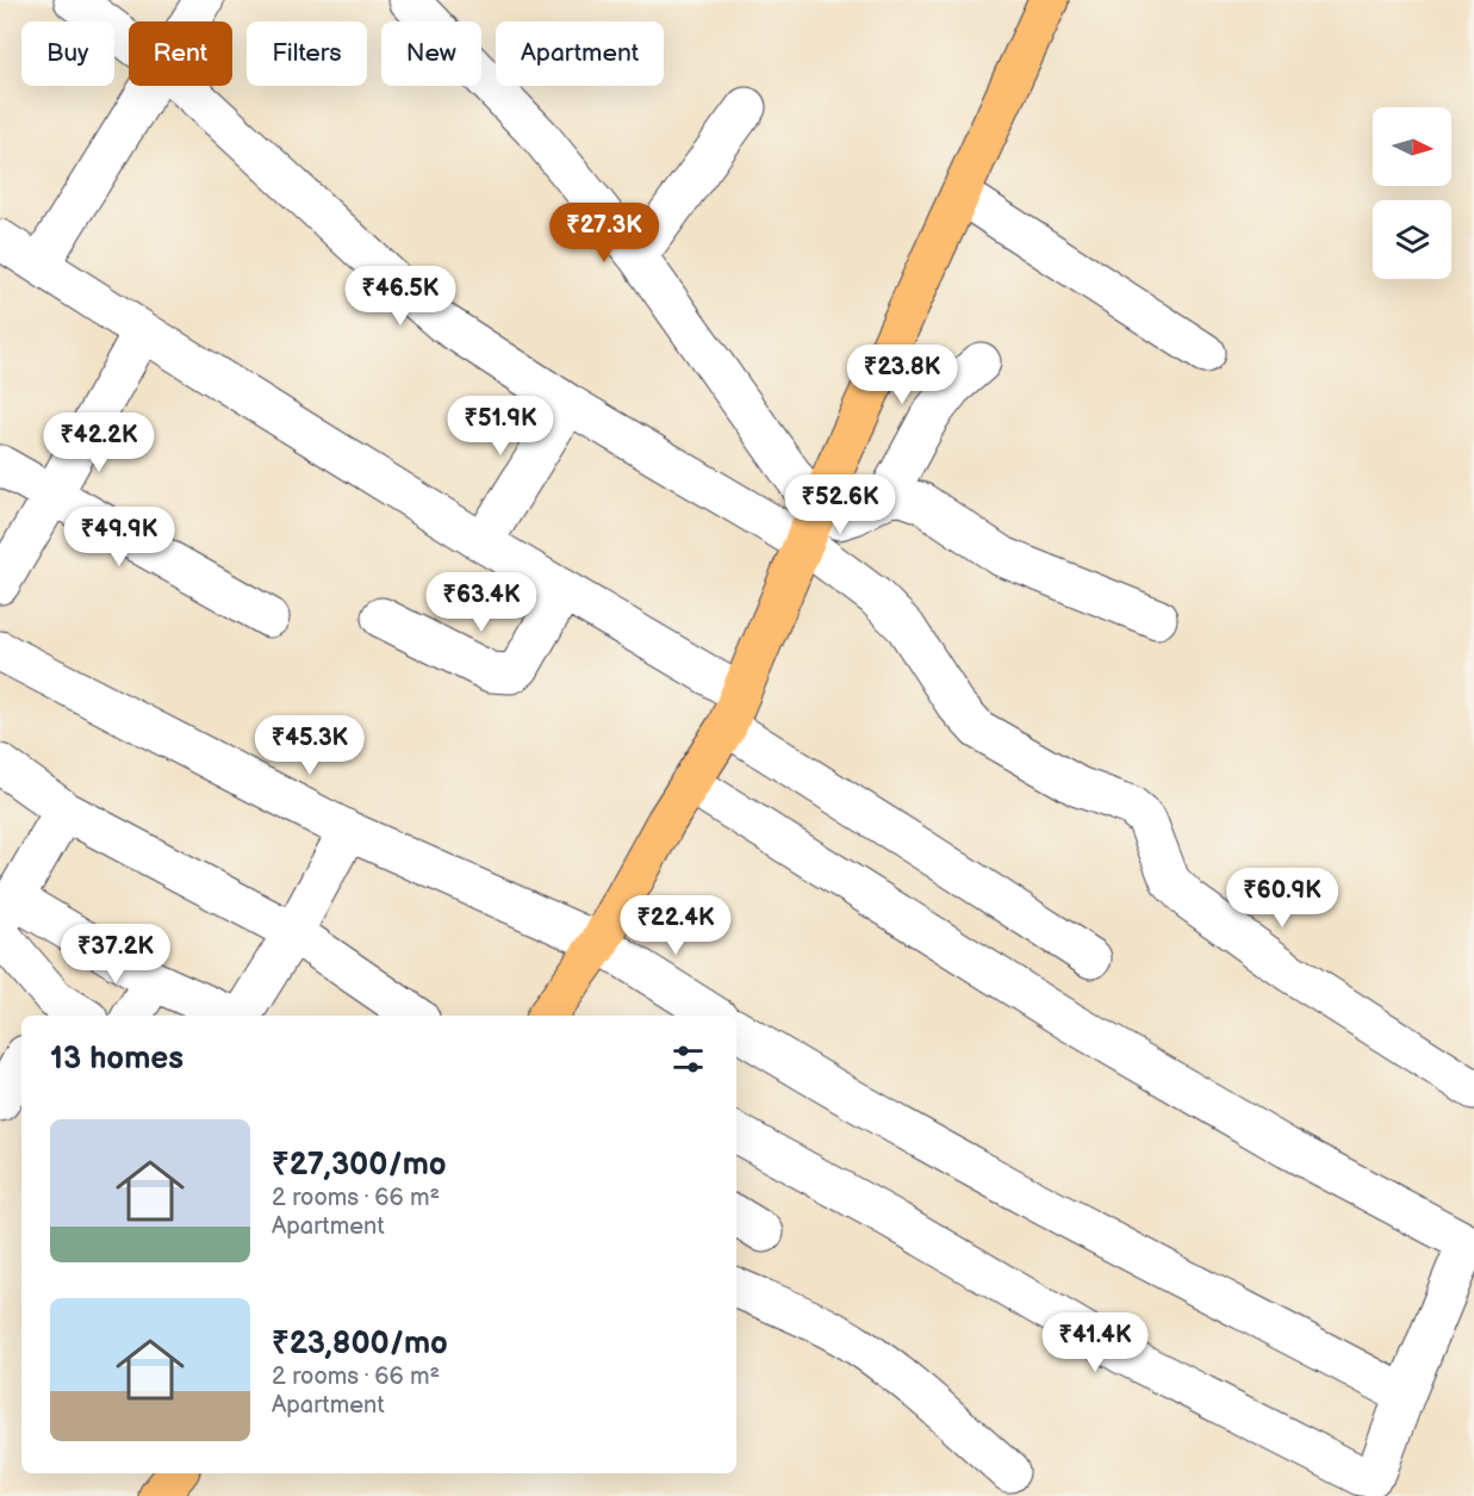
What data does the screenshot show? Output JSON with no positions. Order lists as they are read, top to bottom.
{
  "north": "right",
  "page": {
    "chip": [
      "Buy",
      "Rent",
      "Filters",
      "New",
      "Apartment"
    ],
    "price": [
      "₹27.3K",
      "₹46.5K",
      "₹23.8K",
      "₹51.9K",
      "₹42.2K",
      "₹52.6K",
      "₹49.9K",
      "₹63.4K",
      "₹45.3K",
      "₹60.9K",
      "₹22.4K",
      "₹37.2K",
      "₹41.4K"
    ],
    "heading": "13 homes",
    "list": [
      {
        "name": "₹27,300/mo",
        "note": "2 rooms · 66 m² · Apartment"
      },
      {
        "name": "₹23,800/mo",
        "note": "2 rooms · 66 m² · Apartment"
      }
    ]
  }
}
